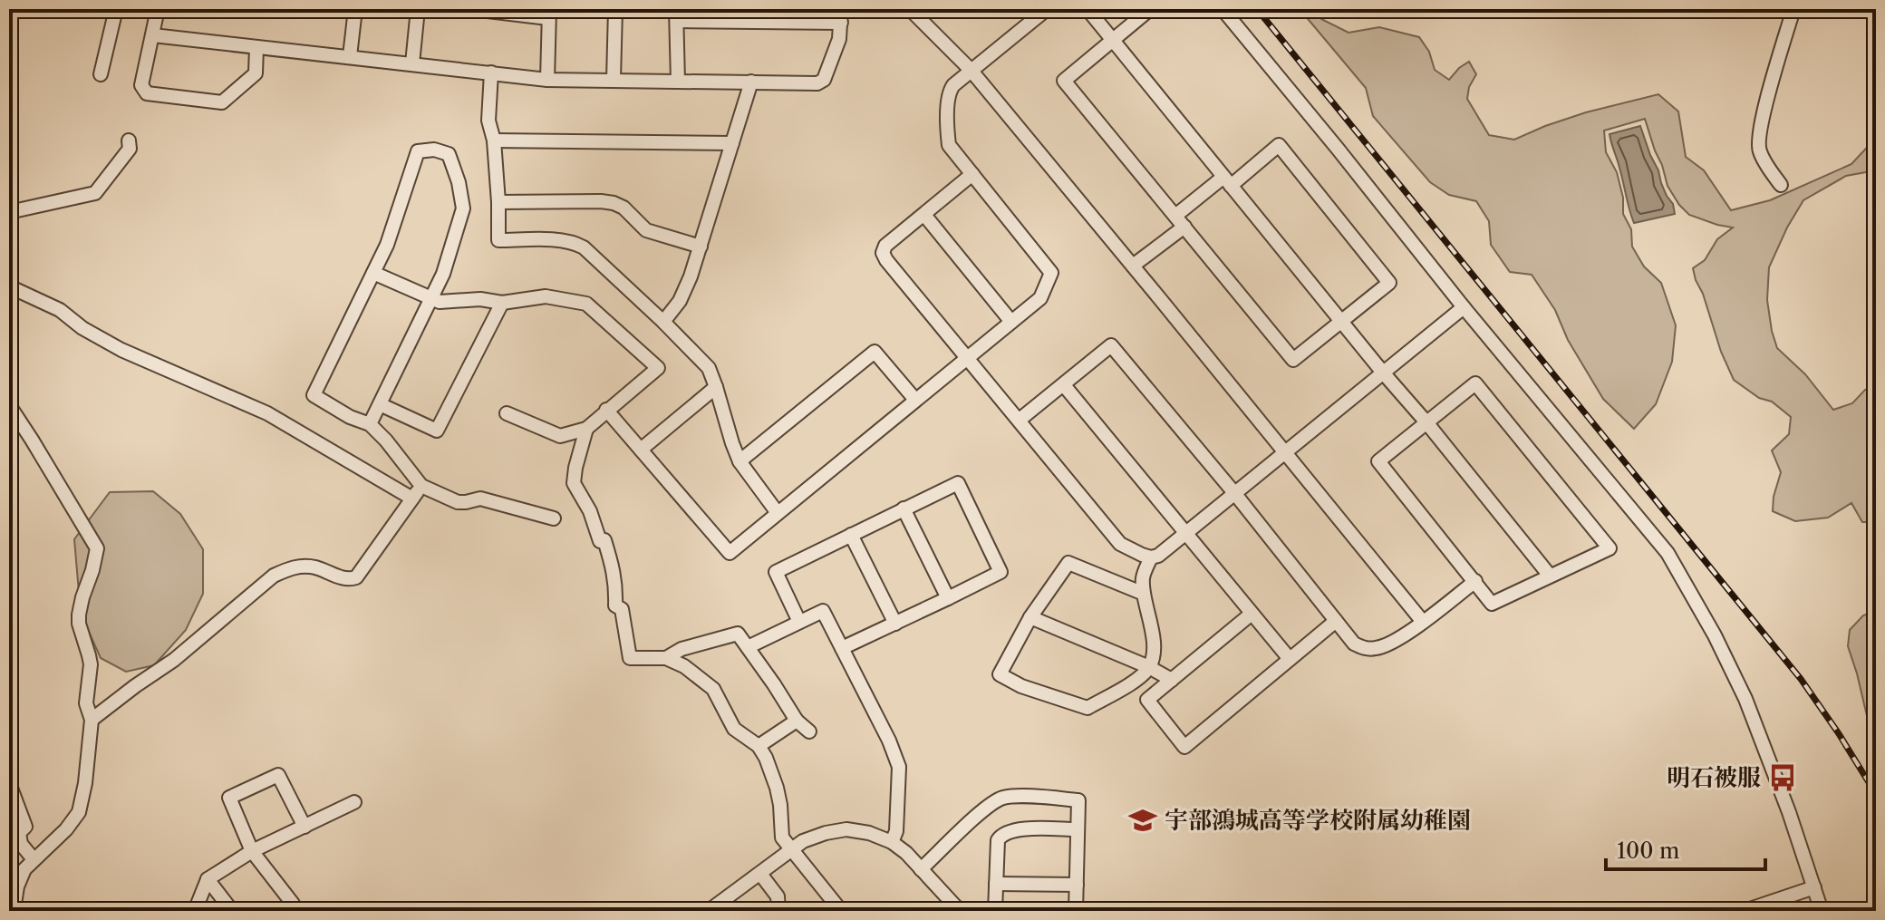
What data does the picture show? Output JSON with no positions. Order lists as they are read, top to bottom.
{
  "places": {
    "bus stop": ["明石被服"],
    "school or university": ["宇部鴻城高等学校附属幼稚園"]
  },
  "scale_bar": "100 m"
}
